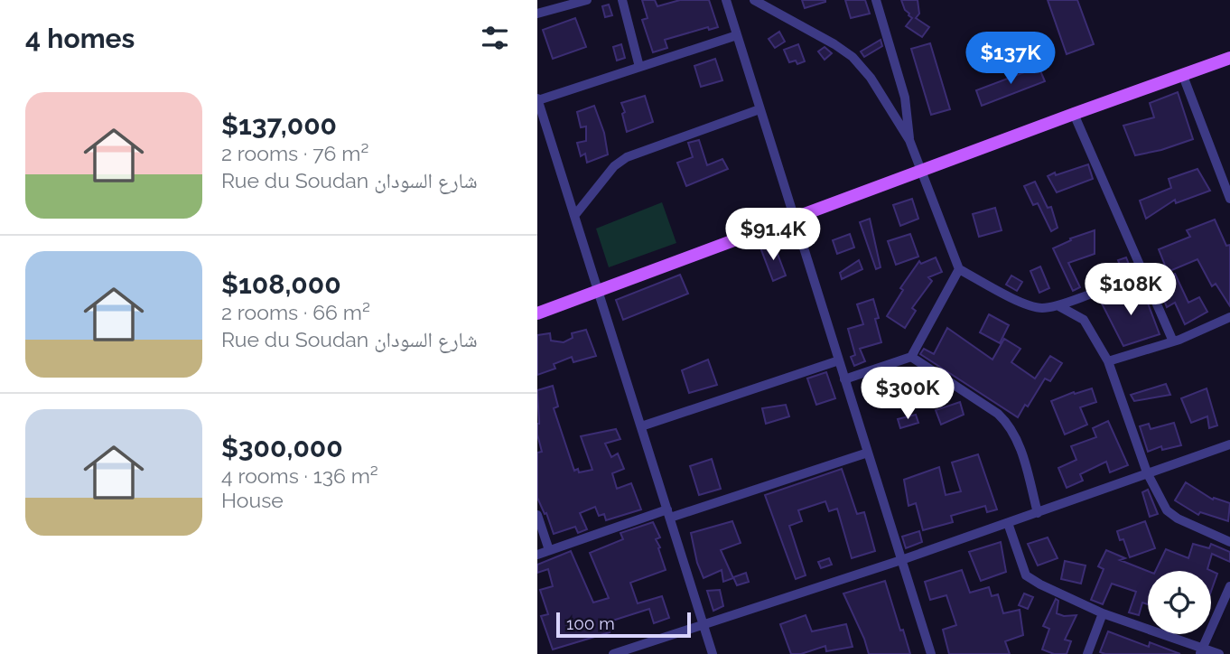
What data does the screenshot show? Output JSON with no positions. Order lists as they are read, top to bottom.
{
  "scale_bar": "100 m",
  "page": {
    "heading": "4 homes",
    "price": [
      "$137K",
      "$91.4K",
      "$108K",
      "$300K"
    ],
    "list": [
      {
        "name": "$137,000",
        "note": "2 rooms · 76 m² · Rue du Soudan شارع السودان"
      },
      {
        "name": "$108,000",
        "note": "2 rooms · 66 m² · Rue du Soudan شارع السودان"
      },
      {
        "name": "$300,000",
        "note": "4 rooms · 136 m² · House"
      }
    ],
    "scale": "100 m"
  }
}
